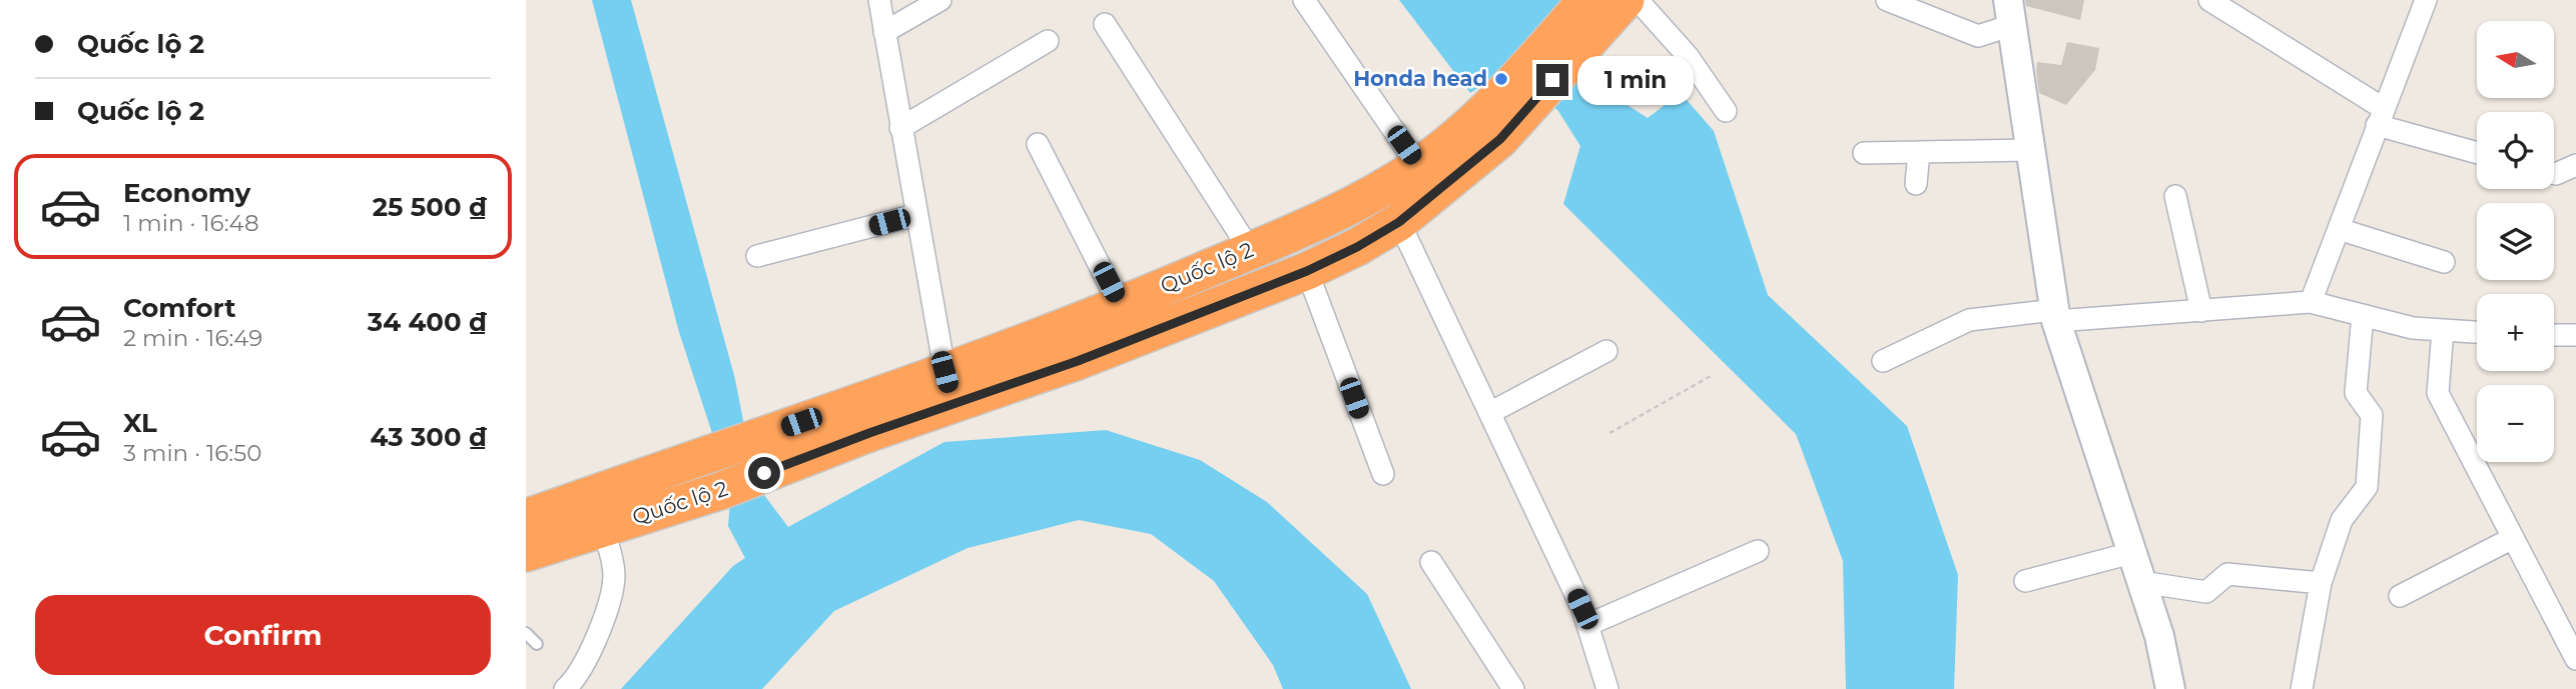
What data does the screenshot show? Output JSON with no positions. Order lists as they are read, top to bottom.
{
  "streets": {
    "highway": ["Quốc lộ 2"]
  },
  "places": ["Honda head"],
  "north": "left",
  "page": {
    "banner": ["Quốc lộ 2", "Quốc lộ 2"],
    "map_buttons": ["+", "−"],
    "bubble": "1 min",
    "list": [
      {
        "name": "Economy",
        "note": "1 min · 16:48",
        "value": "25 500 ₫"
      },
      {
        "name": "Comfort",
        "note": "2 min · 16:49",
        "value": "34 400 ₫"
      },
      {
        "name": "XL",
        "note": "3 min · 16:50",
        "value": "43 300 ₫"
      }
    ],
    "buttons": "Confirm"
  }
}
